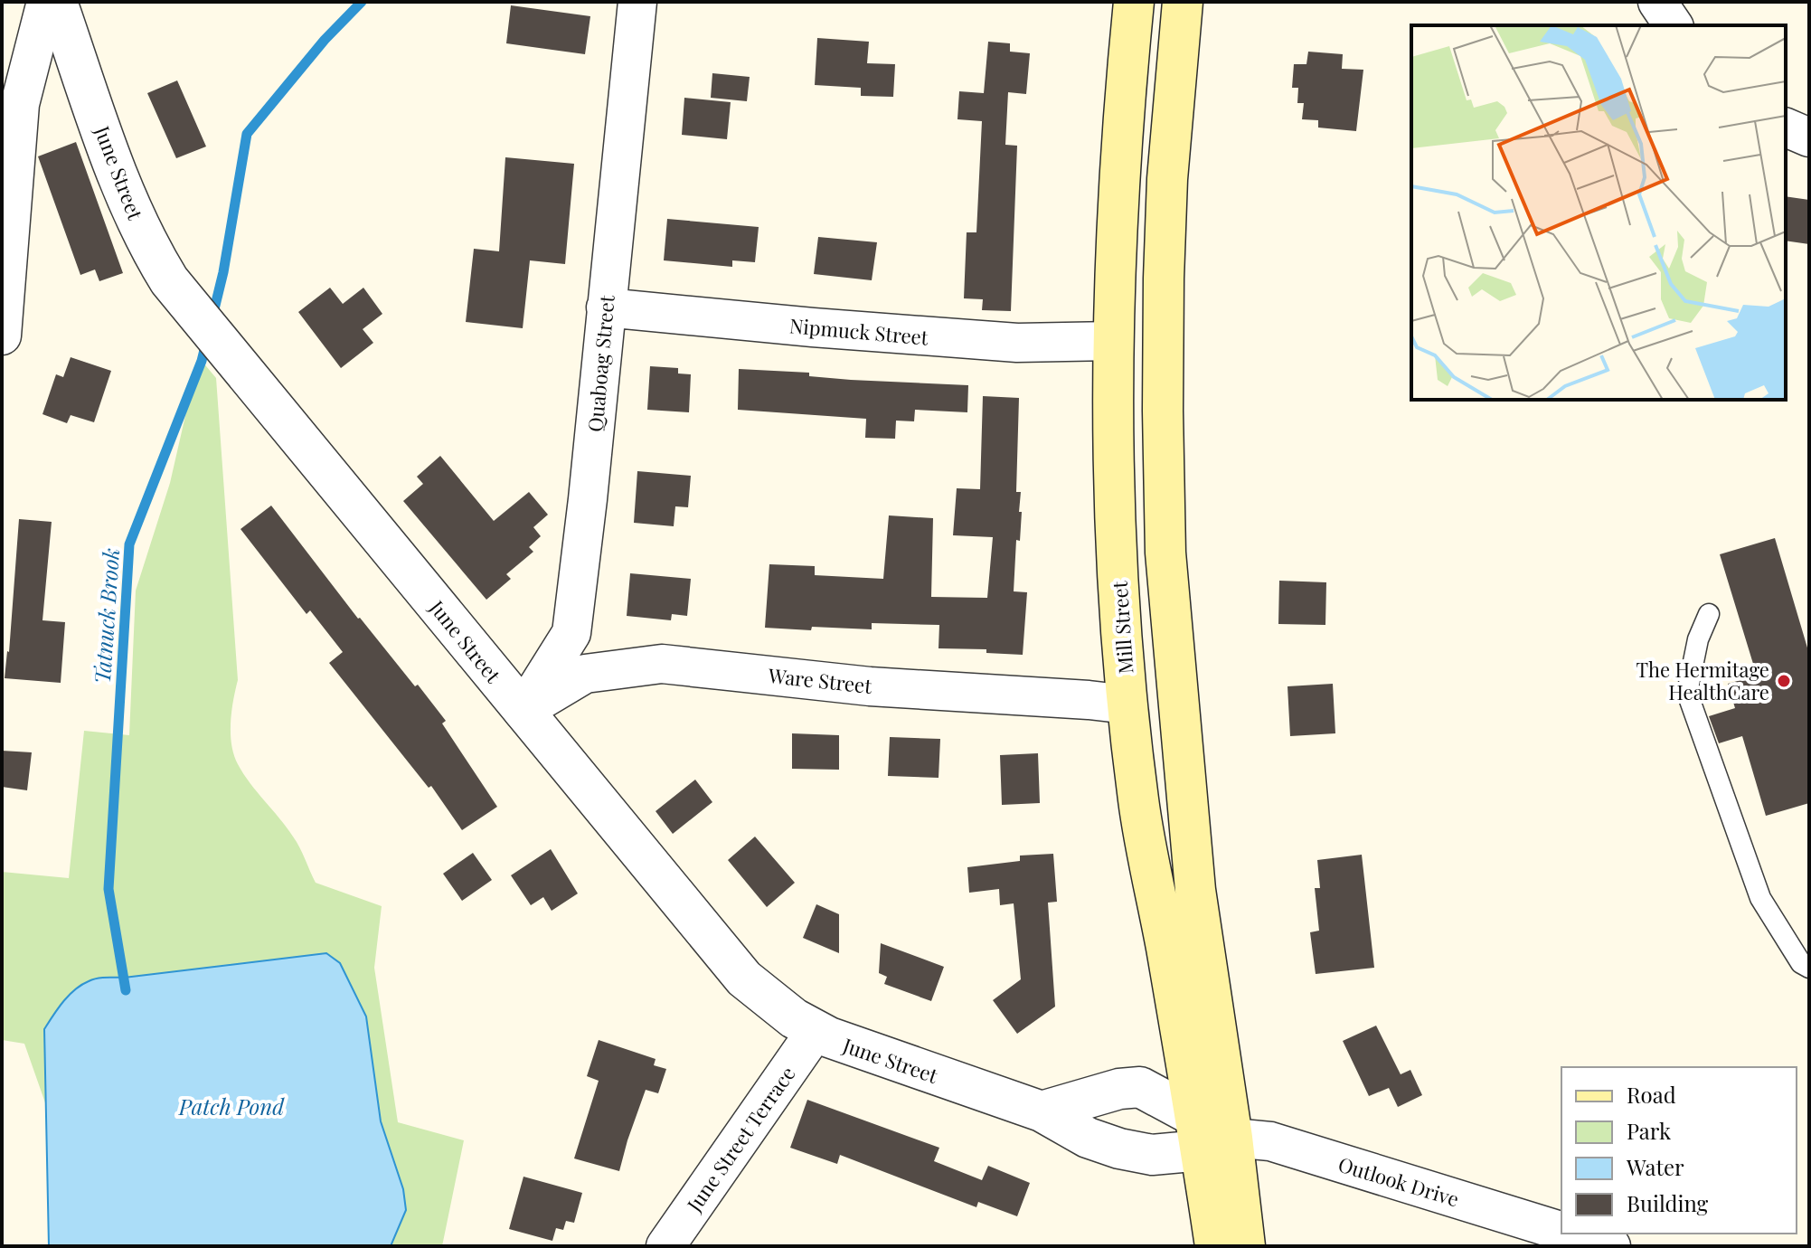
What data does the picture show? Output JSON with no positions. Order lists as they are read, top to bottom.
{
  "streets": {
    "main road": ["Mill Street"],
    "street": [
      "June Street",
      "Nipmuck Street",
      "Quaboag Street",
      "Ware Street",
      "June Street Terrace",
      "Outlook Drive"
    ]
  },
  "crossings": [
    ["June Street", "Quaboag Street"],
    ["June Street", "Mill Street"],
    ["June Street", "Ware Street"],
    ["June Street", "June Street Terrace"],
    ["June Street", "Outlook Drive"],
    ["Nipmuck Street", "Quaboag Street"],
    ["Nipmuck Street", "Mill Street"],
    ["Quaboag Street", "Ware Street"],
    ["Mill Street", "Ware Street"],
    ["Mill Street", "Outlook Drive"]
  ],
  "water": ["Tatnuck Brook", "Patch Pond"],
  "places": ["The Hermitage HealthCare"],
  "legend": [
    "Road",
    "Park",
    "Water",
    "Building"
  ]
}
